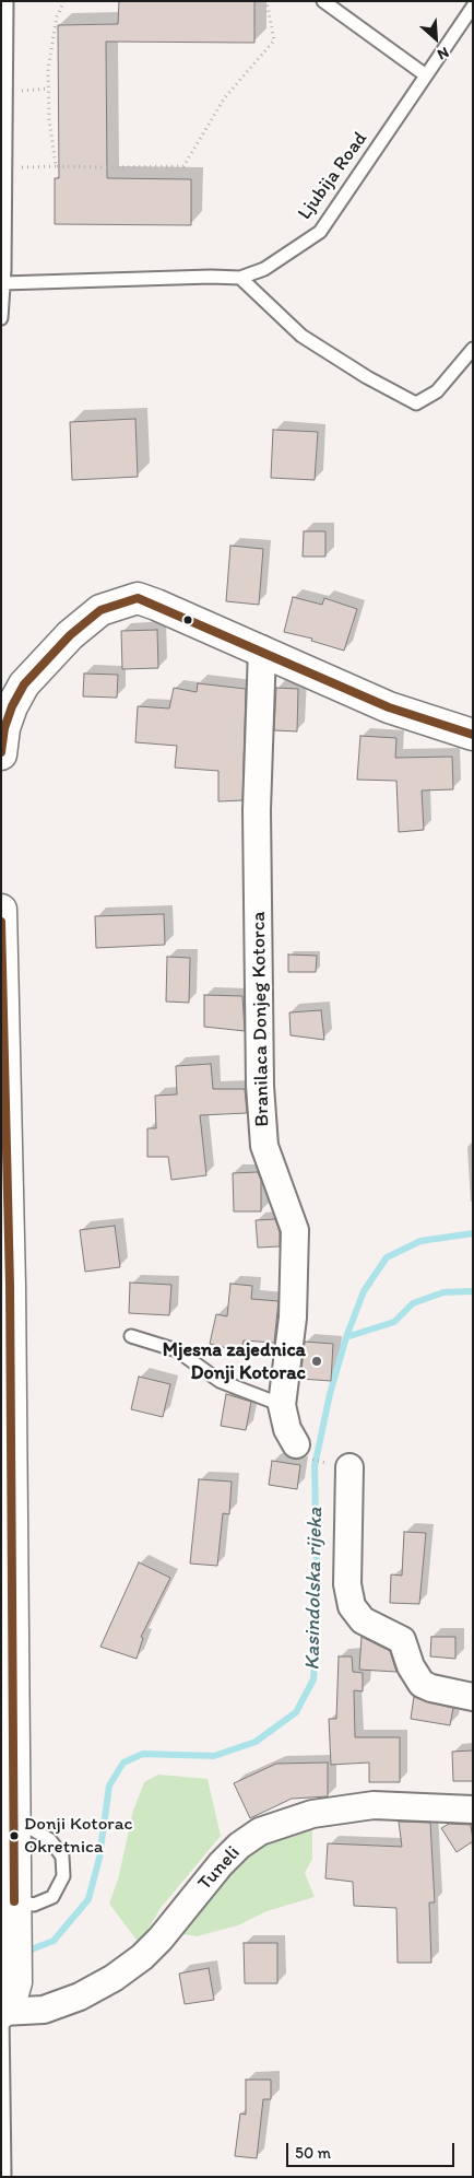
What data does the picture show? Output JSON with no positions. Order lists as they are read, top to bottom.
{
  "streets": {
    "street": ["Branilaca Donjeg Kotorca", "Tuneli"],
    "lane": ["Ljubija Road"]
  },
  "water": ["Kasindolska rijeka"],
  "places": ["Mjesna zajednica Donji Kotorac", "Donji Kotorac Okretnica"],
  "scale_bar": "50 m",
  "north": "bottom right"
}
